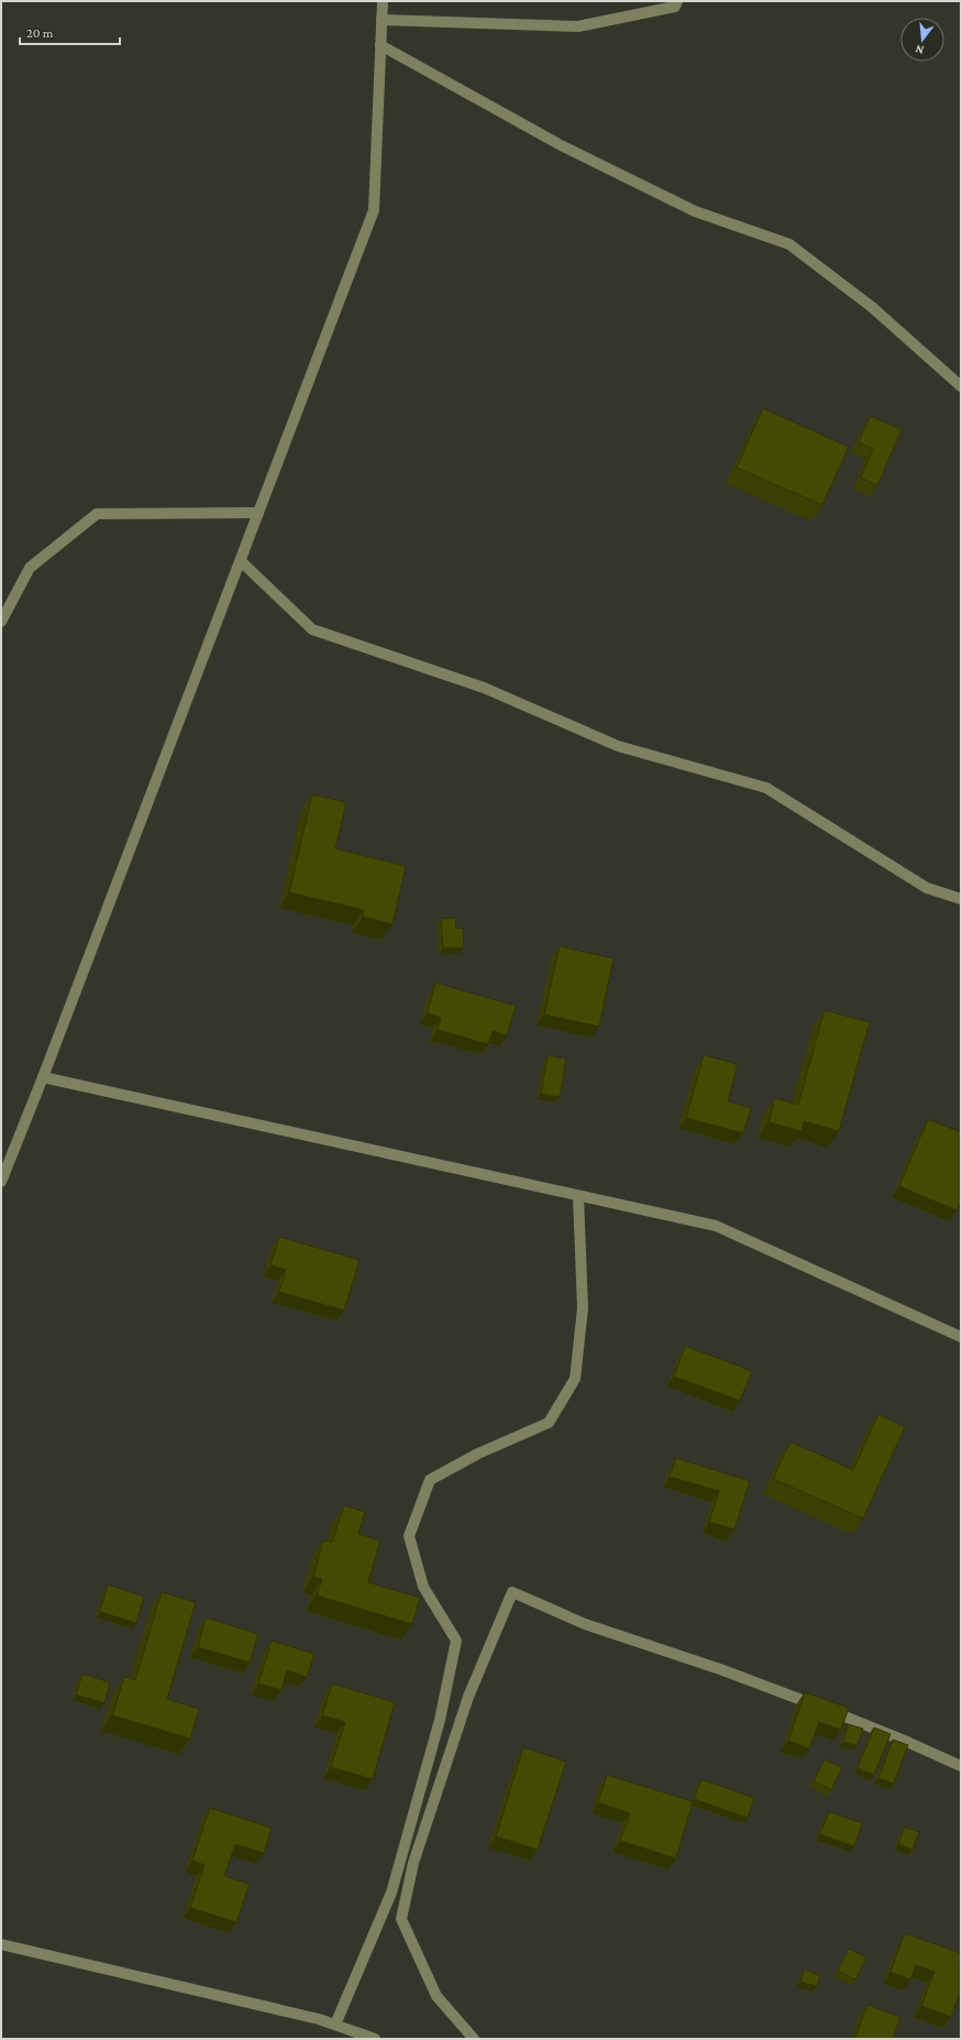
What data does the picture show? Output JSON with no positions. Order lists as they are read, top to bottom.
{
  "scale_bar": "20 m",
  "north": "bottom"
}
